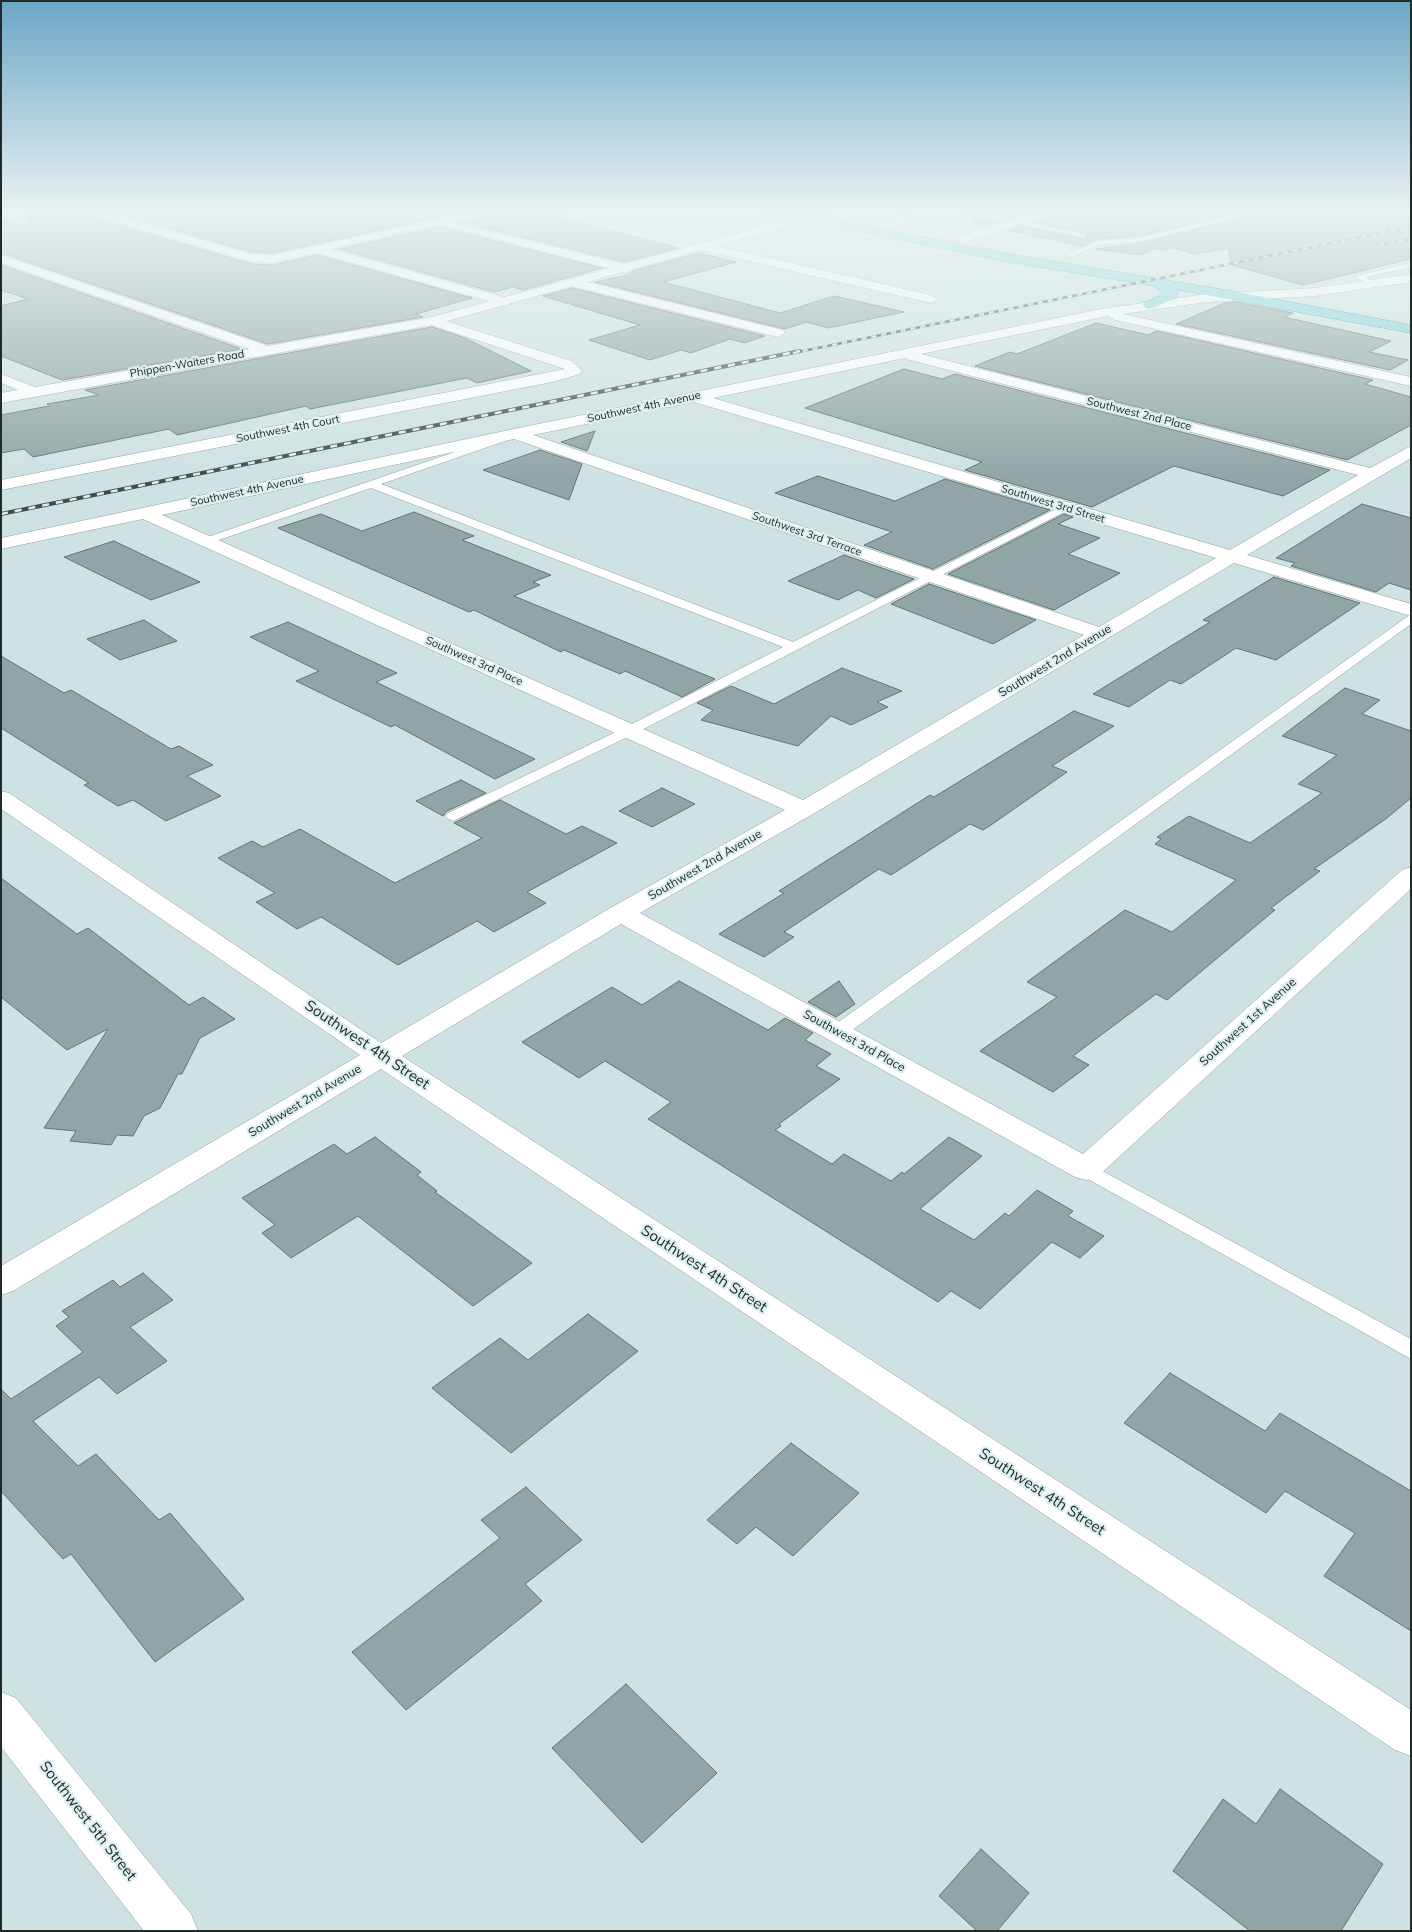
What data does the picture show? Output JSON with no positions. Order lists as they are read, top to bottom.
{
  "streets": {
    "street": [
      "Phippen-Waiters Road",
      "Southwest 4th Avenue",
      "Southwest 2nd Place",
      "Southwest 4th Court",
      "Southwest 3rd Street",
      "Southwest 3rd Terrace",
      "Southwest 3rd Place",
      "Southwest 2nd Avenue",
      "Southwest 1st Avenue",
      "Southwest 4th Street",
      "Southwest 5th Street"
    ]
  },
  "crossings": [
    ["Phippen-Waiters Road", "Southwest 4th Court"],
    ["Southwest 4th Avenue", "Southwest 2nd Place"],
    ["Southwest 4th Avenue", "Southwest 3rd Street"],
    ["Southwest 4th Avenue", "Southwest 3rd Terrace"],
    ["Southwest 4th Avenue", "Southwest 3rd Place"],
    ["Southwest 2nd Place", "Southwest 2nd Avenue"],
    ["Southwest 3rd Street", "Southwest 2nd Avenue"],
    ["Southwest 3rd Terrace", "Southwest 2nd Avenue"],
    ["Southwest 3rd Place", "Southwest 2nd Avenue"],
    ["Southwest 3rd Place", "Southwest 1st Avenue"],
    ["Southwest 2nd Avenue", "Southwest 4th Street"]
  ]
}
